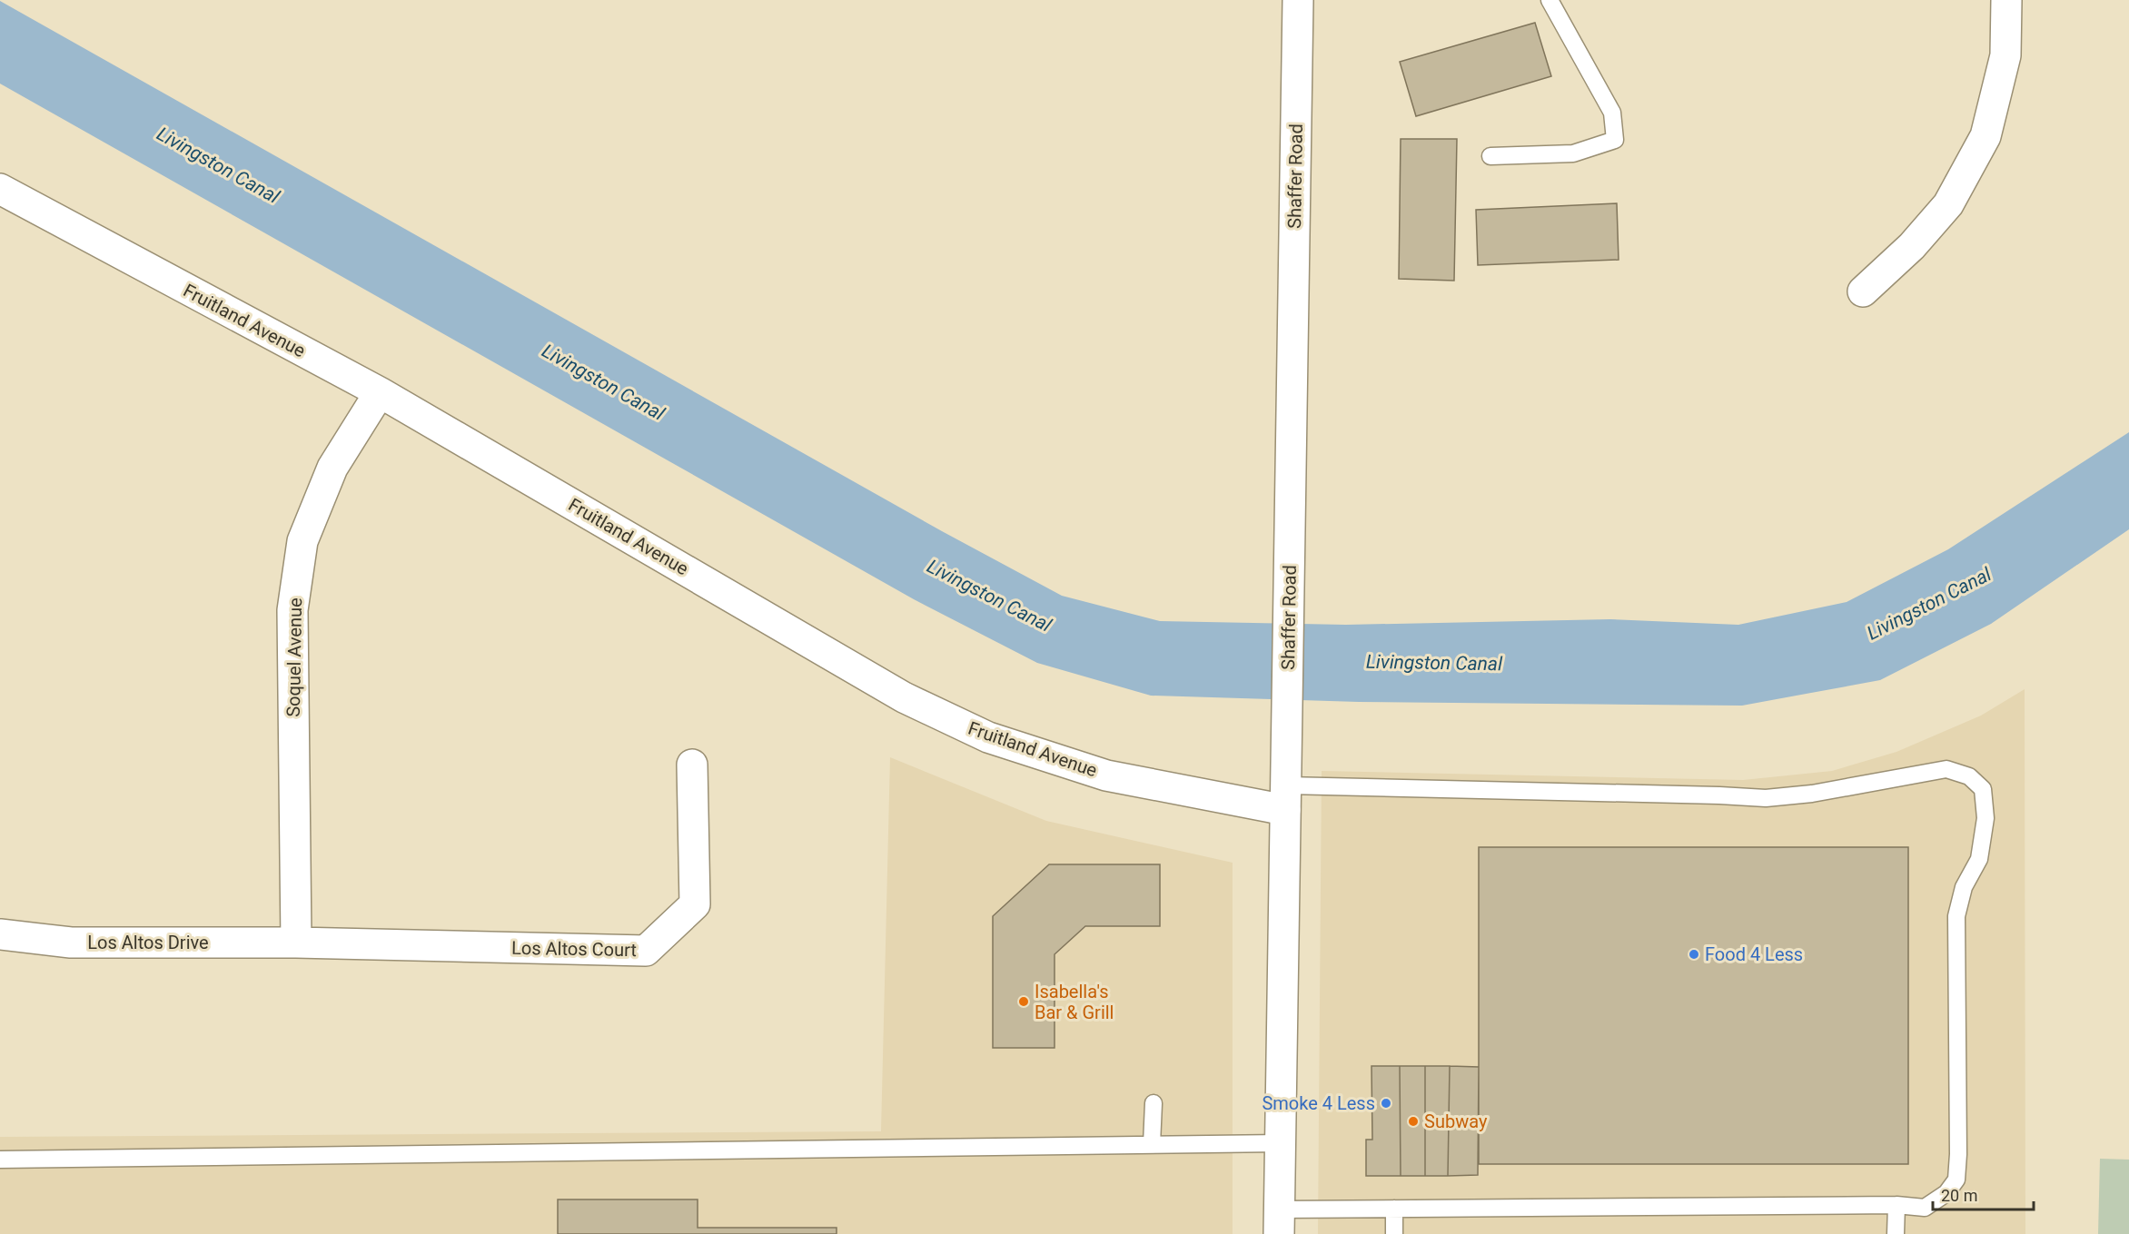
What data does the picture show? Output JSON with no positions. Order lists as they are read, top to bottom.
{
  "streets": {
    "street": [
      "Shaffer Road",
      "Fruitland Avenue",
      "Soquel Avenue",
      "Los Altos Drive",
      "Los Altos Court"
    ]
  },
  "crossings": [
    ["Shaffer Road", "Fruitland Avenue"],
    ["Fruitland Avenue", "Soquel Avenue"],
    ["Soquel Avenue", "Los Altos Drive"],
    ["Soquel Avenue", "Los Altos Court"],
    ["Los Altos Drive", "Los Altos Court"]
  ],
  "water": ["Livingston Canal"],
  "places": [
    "Food 4 Less",
    "Isabella's Bar & Grill",
    "Smoke 4 Less",
    "Subway"
  ],
  "scale_bar": "20 m"
}
